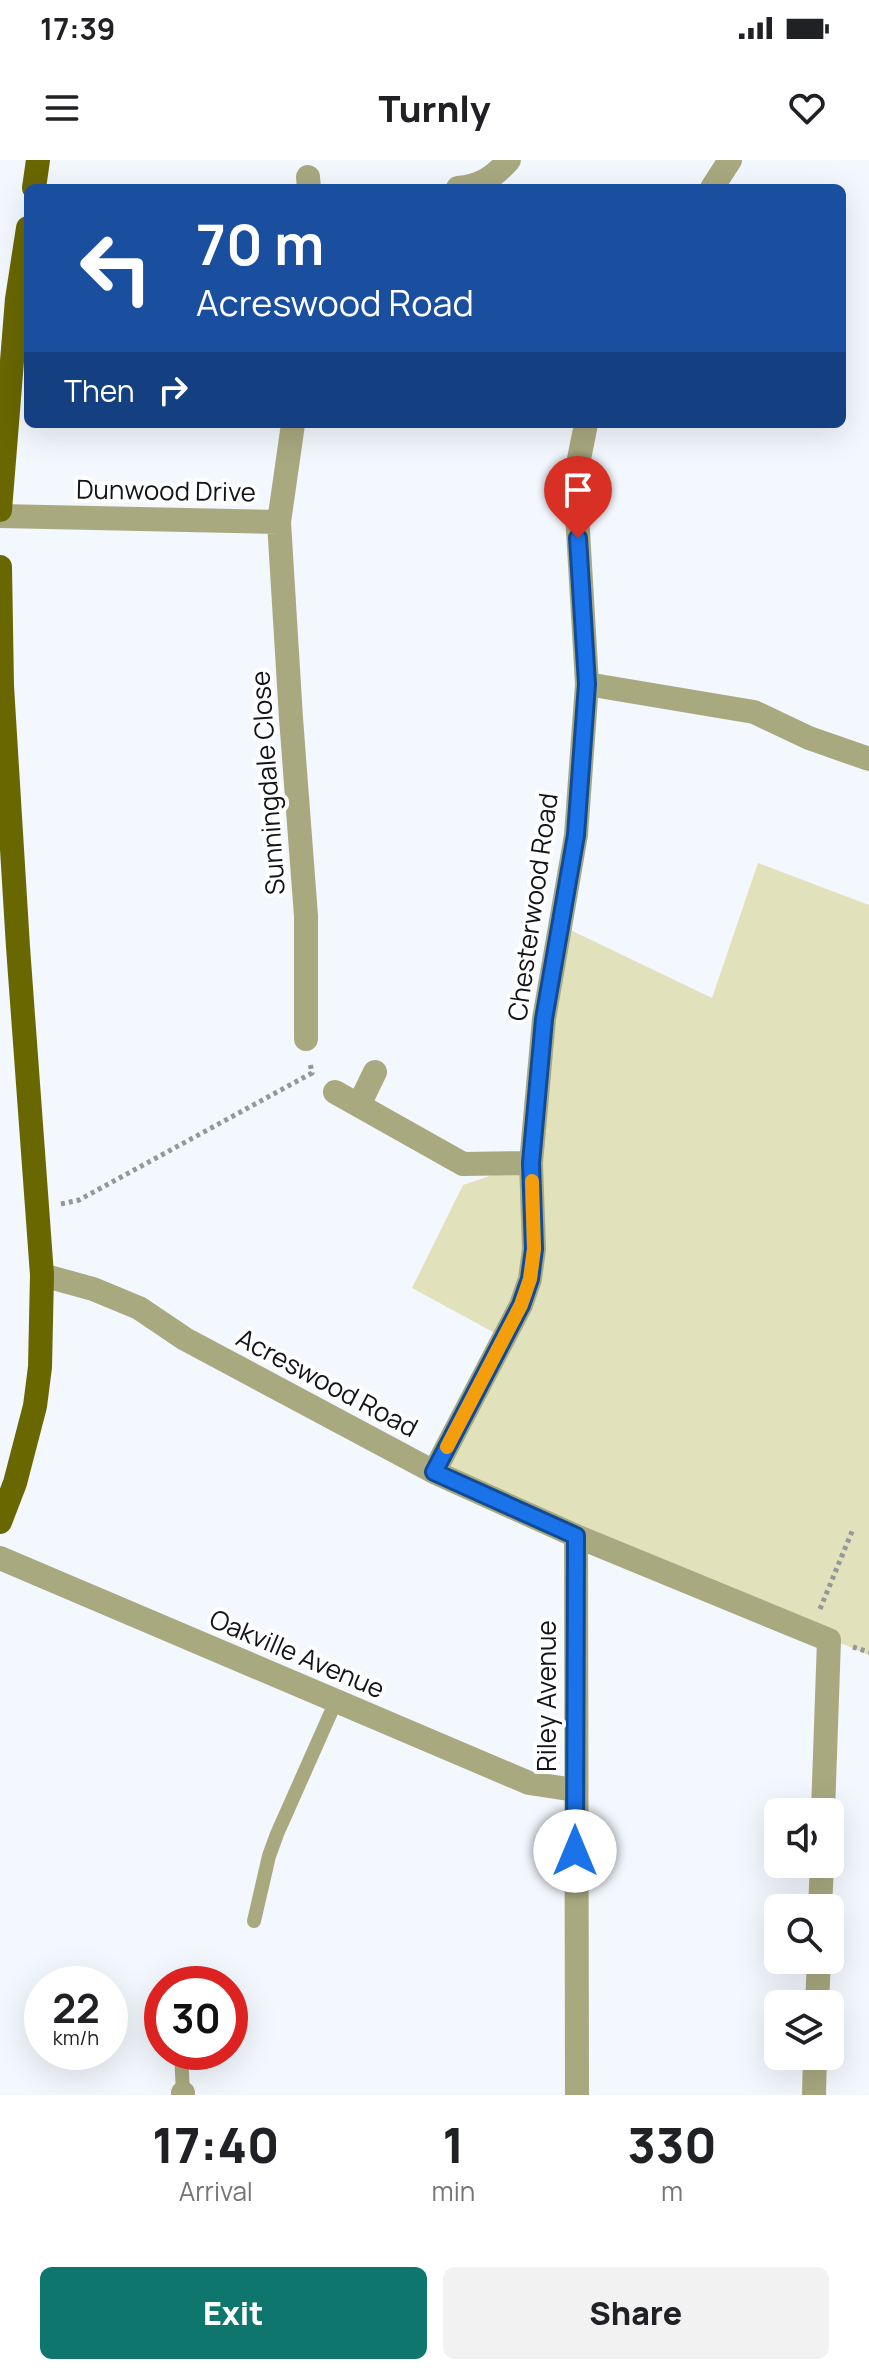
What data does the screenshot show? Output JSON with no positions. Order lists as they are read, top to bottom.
{
  "streets": {
    "street": [
      "Dunwood Drive",
      "Sunningdale Close",
      "Chesterwood Road",
      "Acreswood Road",
      "Oakville Avenue",
      "Riley Avenue"
    ]
  },
  "crossings": [
    ["Dunwood Drive", "Sunningdale Close"],
    ["Chesterwood Road", "Acreswood Road"],
    ["Acreswood Road", "Riley Avenue"],
    ["Oakville Avenue", "Riley Avenue"]
  ],
  "page": {
    "status": "17:39",
    "header": "Turnly",
    "turn": ["70 m", "Acreswood Road"],
    "then": "Then",
    "speed": "22 km/h",
    "limit": "30",
    "eta": [
      "17:40",
      "Arrival",
      "1",
      "min",
      "330",
      "m"
    ],
    "buttons": ["Exit", "Share"]
  }
}
